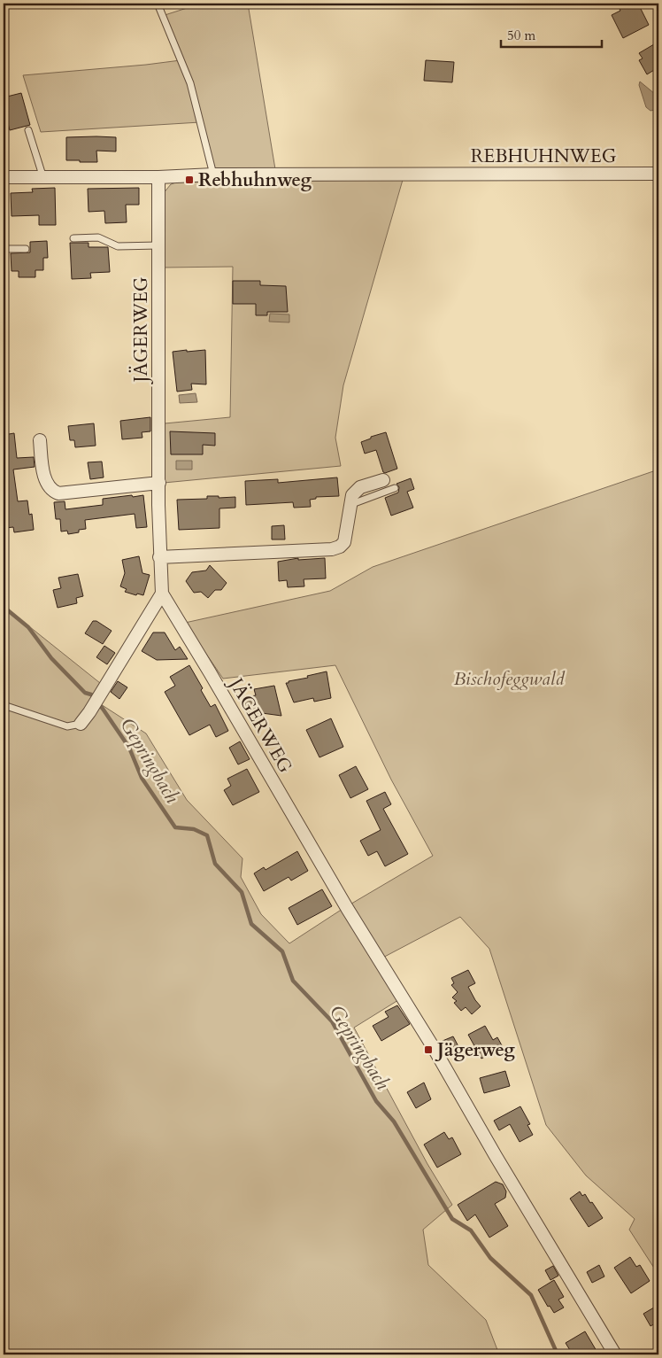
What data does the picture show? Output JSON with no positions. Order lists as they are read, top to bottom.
{
  "streets": {
    "street": ["REBHUHNWEG", "JÄGERWEG"]
  },
  "crossings": [
    ["REBHUHNWEG", "JÄGERWEG"]
  ],
  "water": ["Gepringbach"],
  "parks": ["Bischofeggwald"],
  "places": {
    "transit": ["Rebhuhnweg", "Jägerweg"]
  },
  "scale_bar": "50 m"
}
